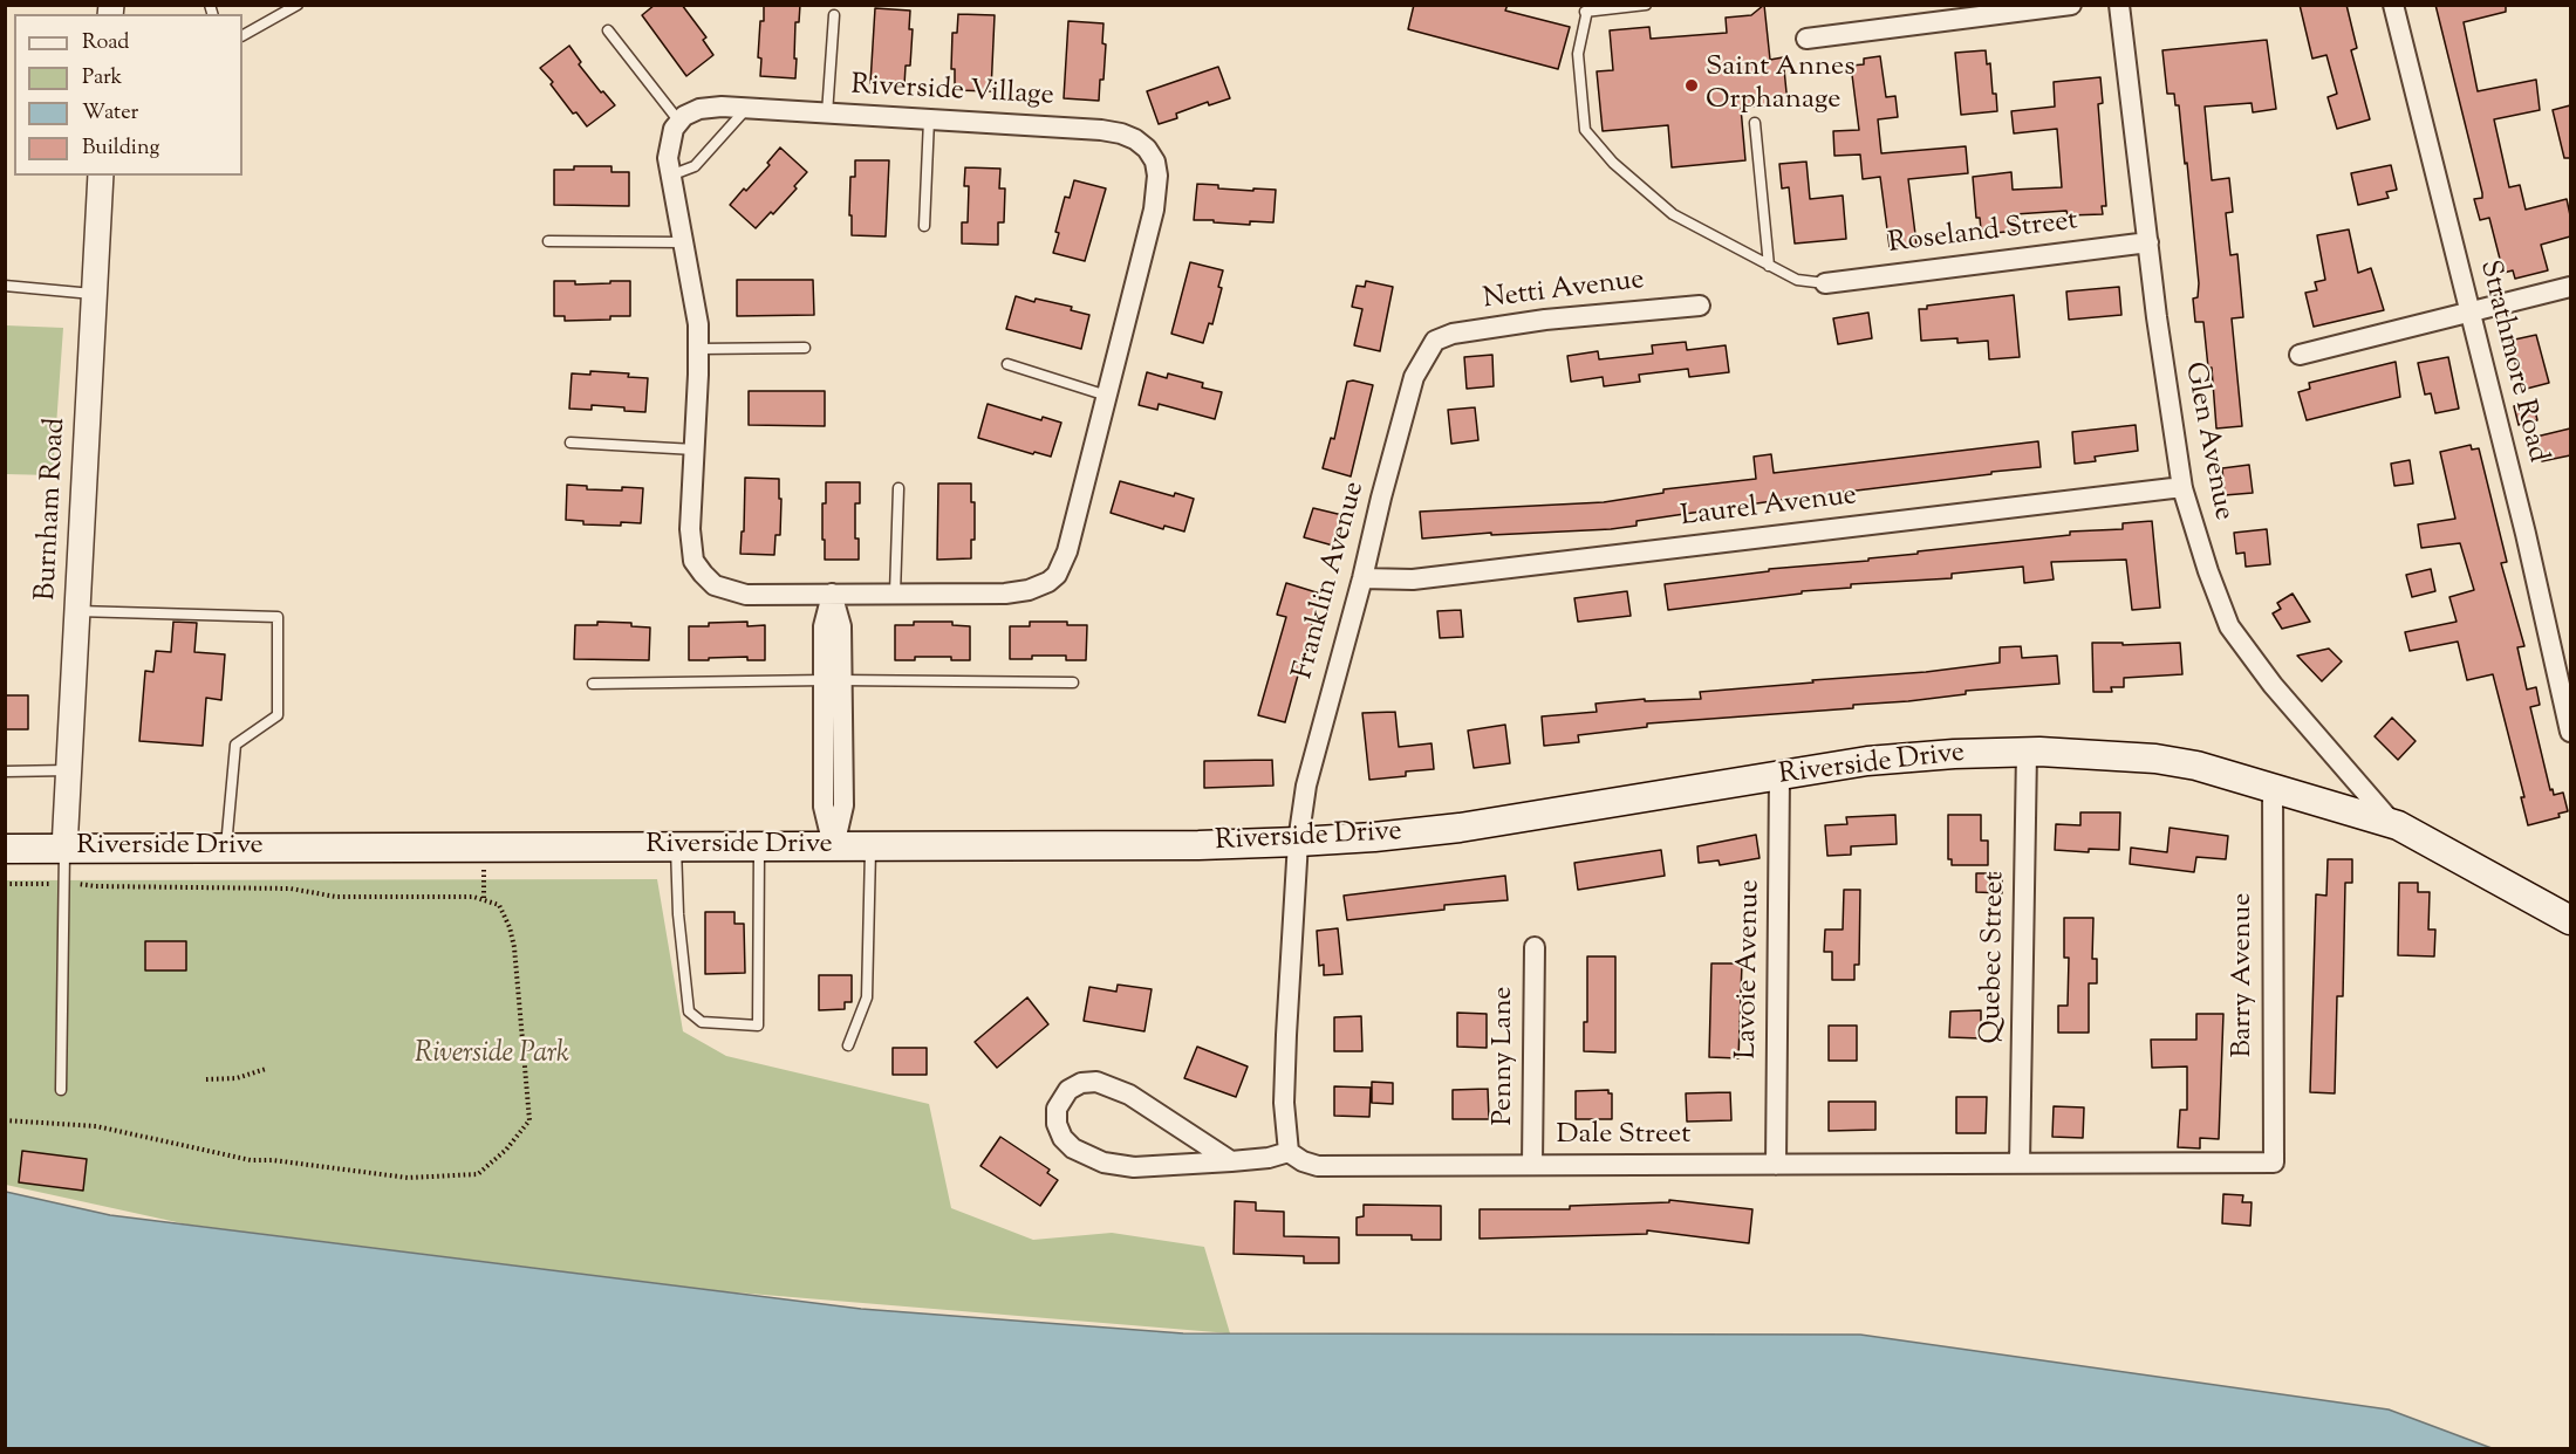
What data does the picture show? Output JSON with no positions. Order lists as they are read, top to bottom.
{
  "streets": {
    "main road": ["Riverside Drive"],
    "street": [
      "Riverside Village",
      "Roseland Street",
      "Netti Avenue",
      "Strathmore Road",
      "Glen Avenue",
      "Laurel Avenue",
      "Burnham Road",
      "Franklin Avenue",
      "Quebec Street",
      "Lavoie Avenue",
      "Barry Avenue",
      "Penny Lane",
      "Dale Street"
    ]
  },
  "crossings": [
    ["Roseland Street", "Glen Avenue"],
    ["Netti Avenue", "Franklin Avenue"],
    ["Glen Avenue", "Laurel Avenue"],
    ["Glen Avenue", "Riverside Drive"],
    ["Laurel Avenue", "Franklin Avenue"],
    ["Burnham Road", "Riverside Drive"],
    ["Franklin Avenue", "Riverside Drive"],
    ["Riverside Drive", "Quebec Street"],
    ["Riverside Drive", "Lavoie Avenue"],
    ["Riverside Drive", "Barry Avenue"],
    ["Quebec Street", "Dale Street"],
    ["Lavoie Avenue", "Dale Street"],
    ["Barry Avenue", "Dale Street"],
    ["Penny Lane", "Dale Street"]
  ],
  "parks": ["Riverside Park"],
  "places": ["Saint Annes Orphanage"],
  "legend": [
    "Road",
    "Park",
    "Water",
    "Building"
  ]
}
